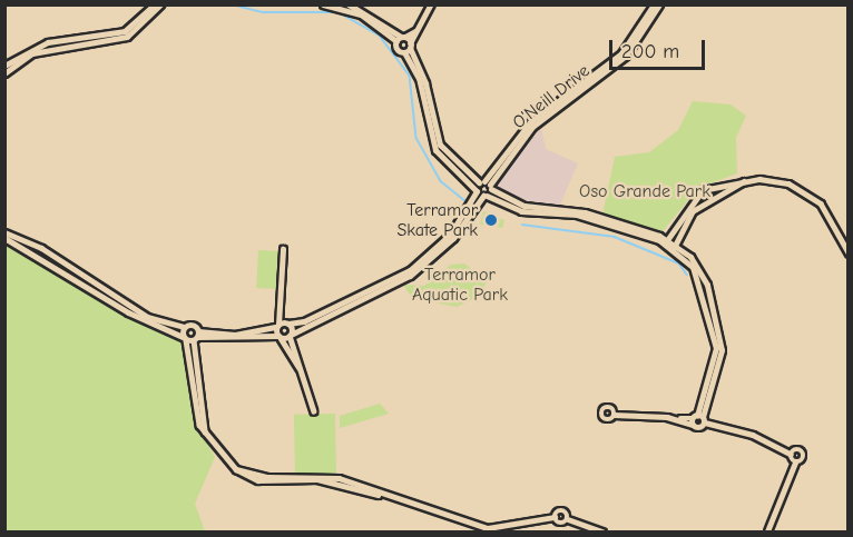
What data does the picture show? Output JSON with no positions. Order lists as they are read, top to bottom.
{
  "streets": {
    "main road": ["O'Neill Drive"]
  },
  "parks": ["Oso Grande Park", "Terramor Aquatic Park"],
  "places": ["Terramor Skate Park"],
  "scale_bar": "200 m"
}
